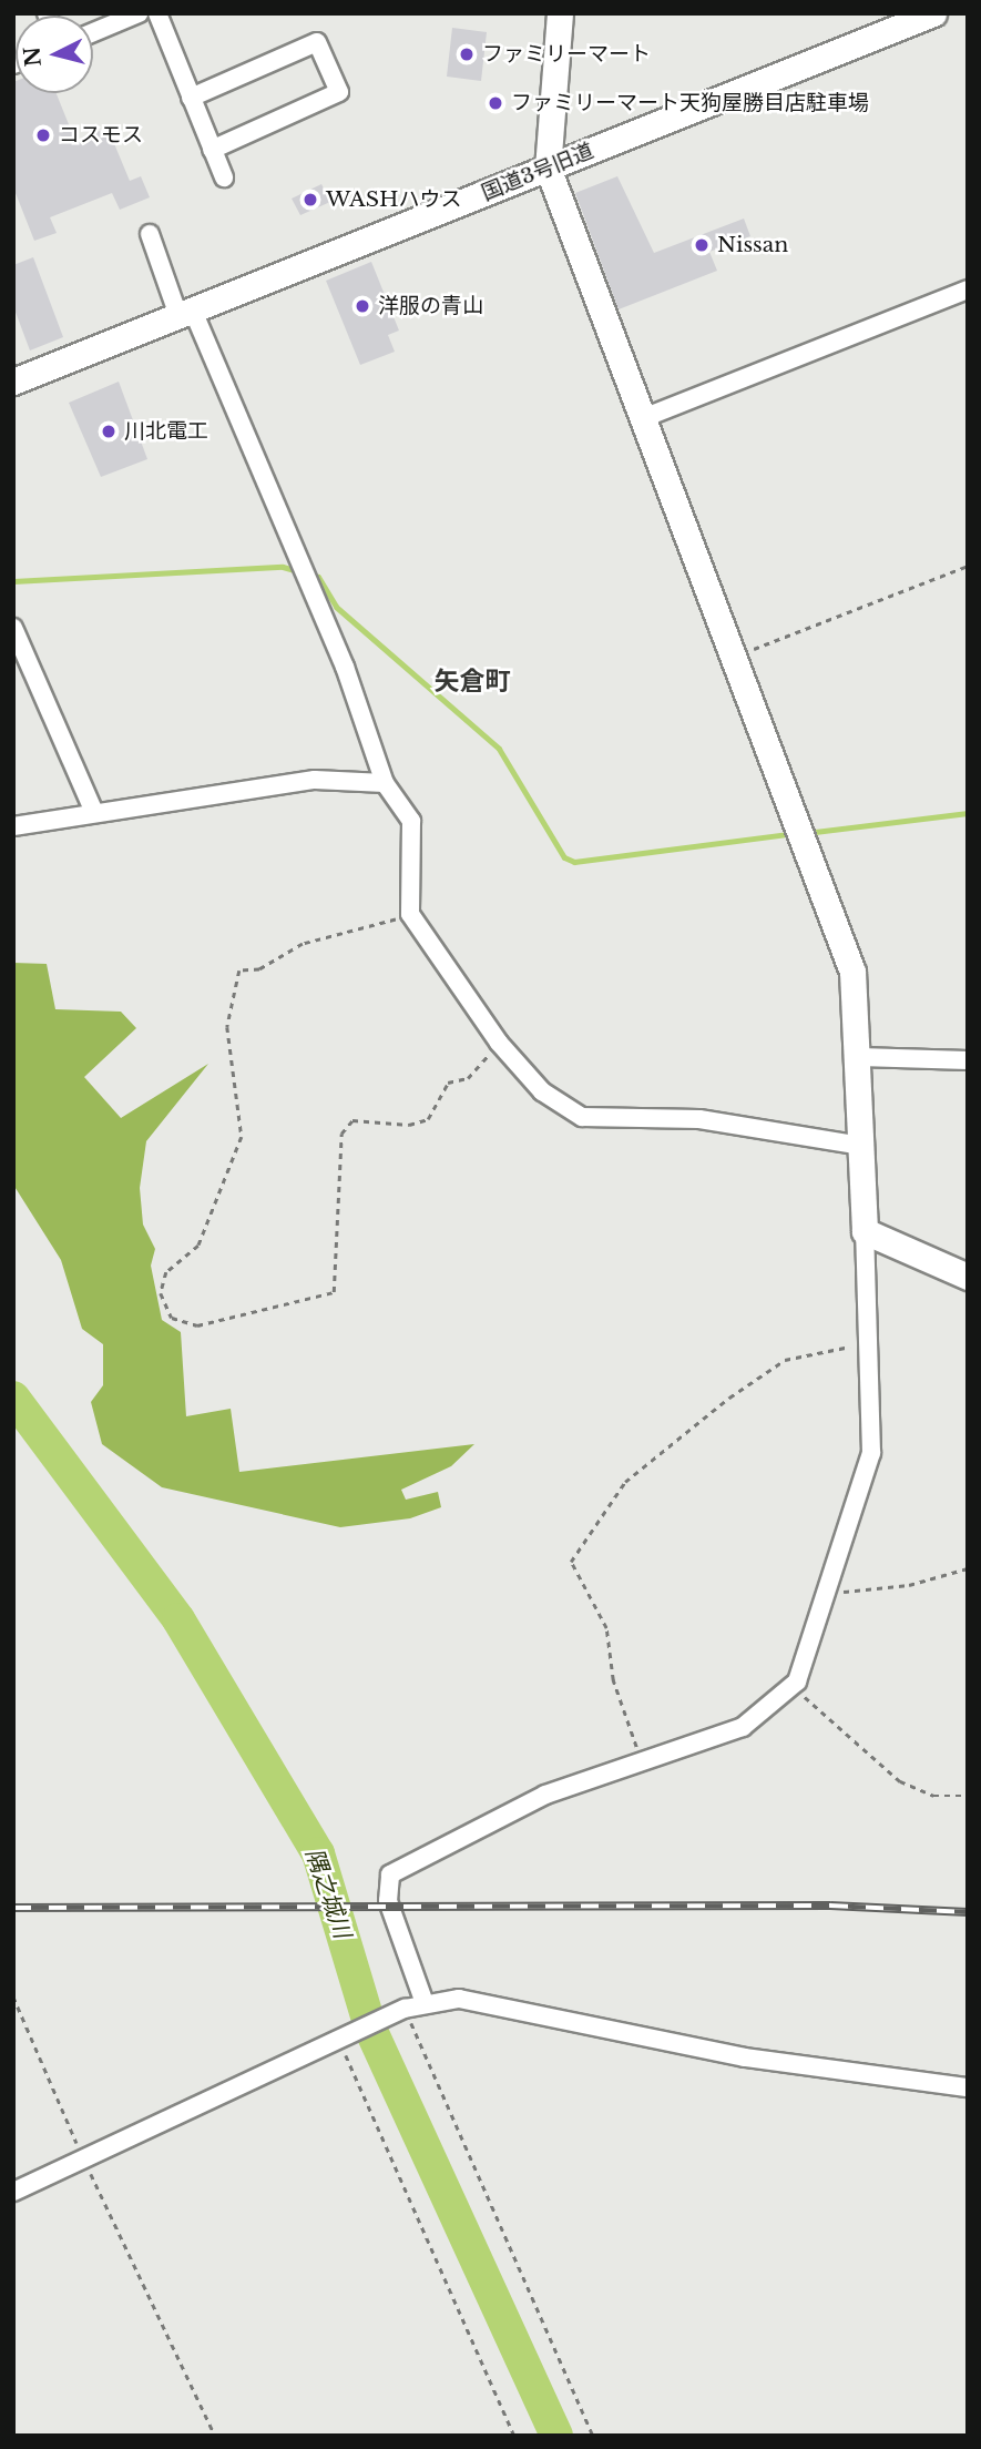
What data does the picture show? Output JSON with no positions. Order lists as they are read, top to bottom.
{
  "streets": {
    "street": ["国道3号旧道"]
  },
  "districts": ["矢倉町"],
  "water": ["隅之城川"],
  "places": [
    "ファミリーマート",
    "ファミリーマート天狗屋勝目店駐車場",
    "コスモス",
    "WASHハウス",
    "Nissan",
    "洋服の青山",
    "川北電工"
  ],
  "north": "left"
}
